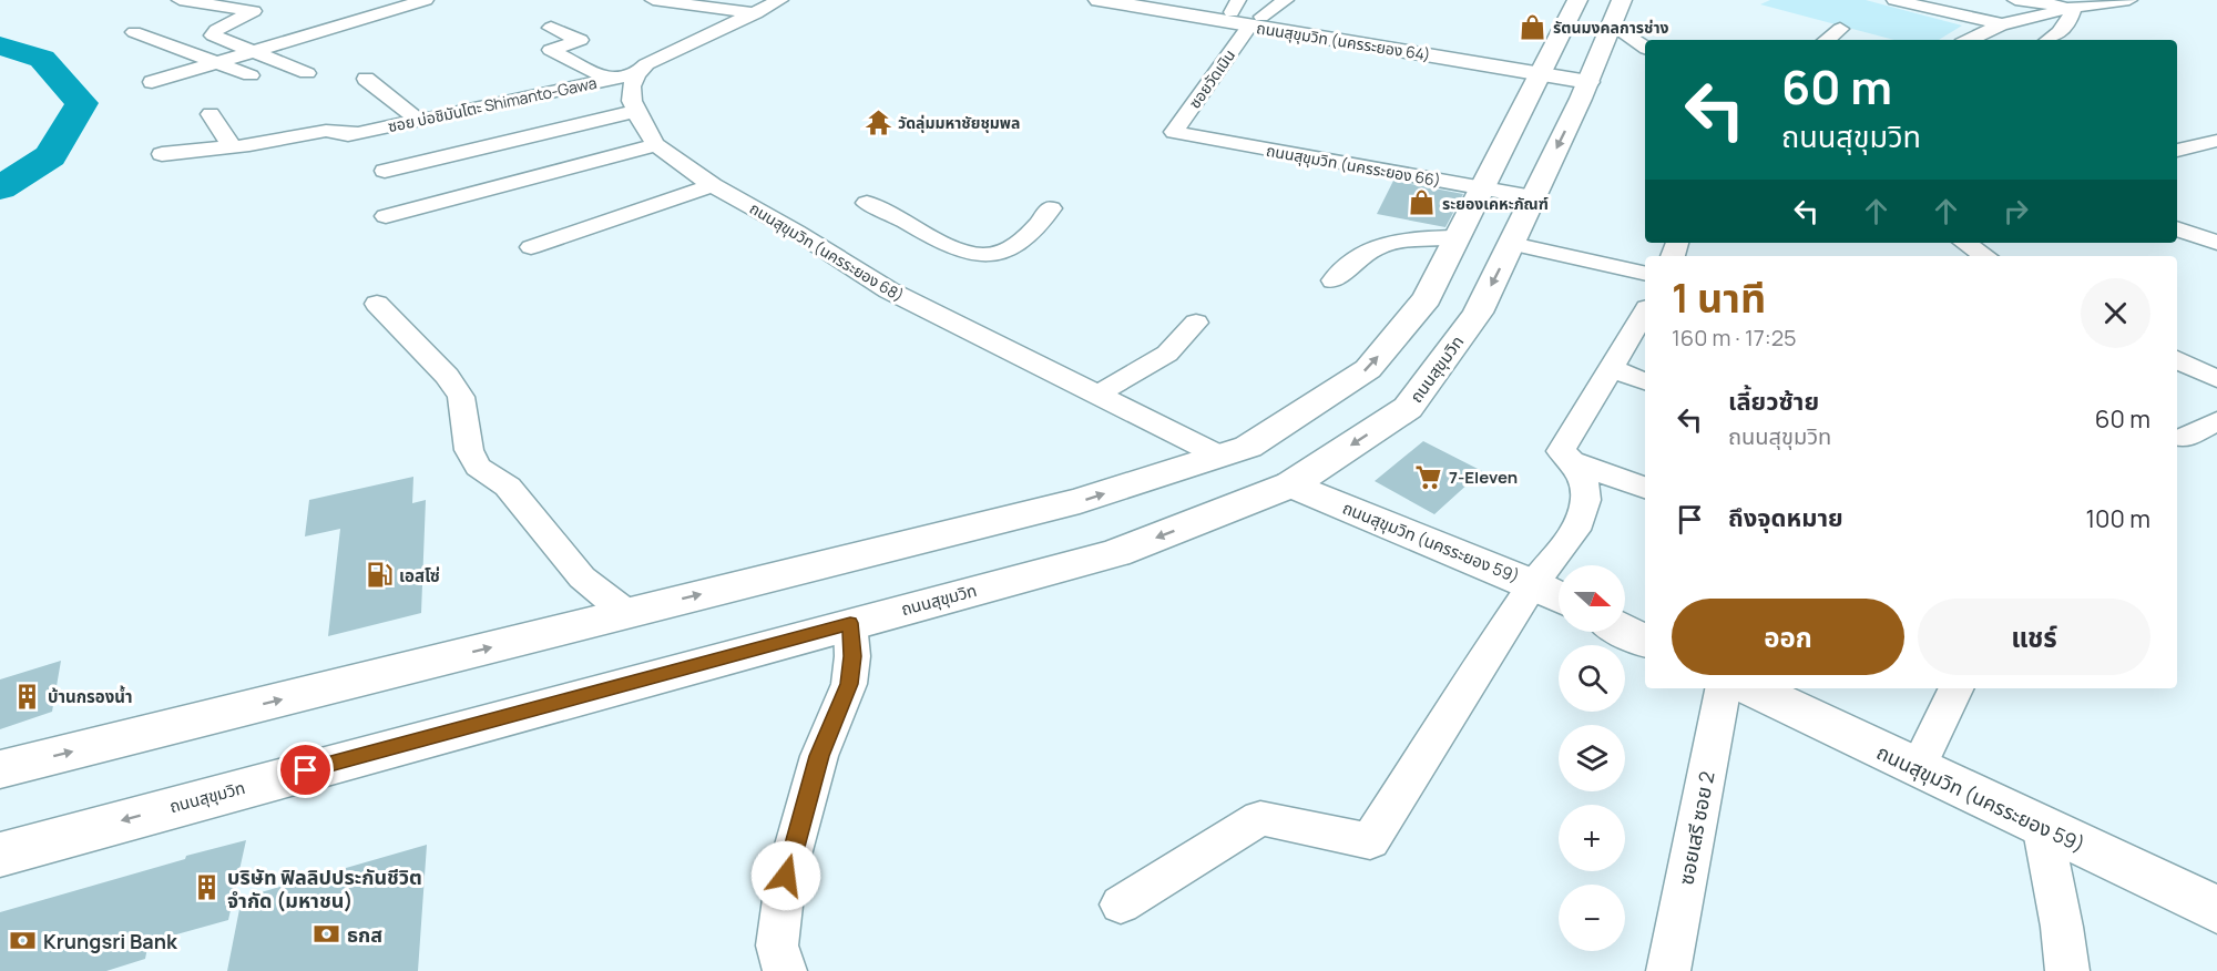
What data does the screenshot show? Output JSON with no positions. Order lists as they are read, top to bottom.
{
  "streets": {
    "main road": ["ถนนสุขุมวิท (นครระยอง 64)", "ถนนสุขุมวิท", "ถนนสุขุมวิท (นครระยอง 59)"],
    "street": [
      "ซอยวัดเนิน",
      "ซอย บ่อชิมันโตะ Shimanto-Gawa",
      "ถนนสุขุมวิท (นครระยอง 66)",
      "ถนนสุขุมวิท (นครระยอง 68)",
      "ซอยเสรี ซอย 2"
    ]
  },
  "crossings": [
    ["ถนนสุขุมวิท (นครระยอง 64)", "ซอยวัดเนิน"],
    ["ถนนสุขุมวิท (นครระยอง 64)", "ถนนสุขุมวิท"],
    ["ซอยวัดเนิน", "ถนนสุขุมวิท (นครระยอง 66)"],
    ["ซอย บ่อชิมันโตะ Shimanto-Gawa", "ถนนสุขุมวิท (นครระยอง 68)"],
    ["ถนนสุขุมวิท (นครระยอง 66)", "ถนนสุขุมวิท"],
    ["ถนนสุขุมวิท", "ถนนสุขุมวิท (นครระยอง 59)"]
  ],
  "places": {
    "shop": ["รัตนมงคลการช่าง", "ระยองเคหะภัณฑ์"],
    "temple": ["วัดลุ่มมหาชัยชุมพล"],
    "supermarket": ["7-Eleven"],
    "fuel station": ["เอสโซ่"],
    "building": ["บ้านกรองน้ำ", "บริษัท ฟิลลิปประกันชีวิต จำกัด (มหาชน)"],
    "bank": ["ธกส", "Krungsri Bank"]
  },
  "north": "right",
  "page": {
    "turn": ["60 m", "ถนนสุขุมวิท"],
    "heading": ["1 นาที", "160 m · 17:25"],
    "list": [
      {
        "name": "เลี้ยวซ้าย",
        "note": "ถนนสุขุมวิท",
        "value": "60 m"
      },
      {
        "name": "ถึงจุดหมาย",
        "value": "100 m"
      }
    ],
    "map_buttons": ["+", "−"],
    "buttons": ["ออก", "แชร์"]
  }
}
